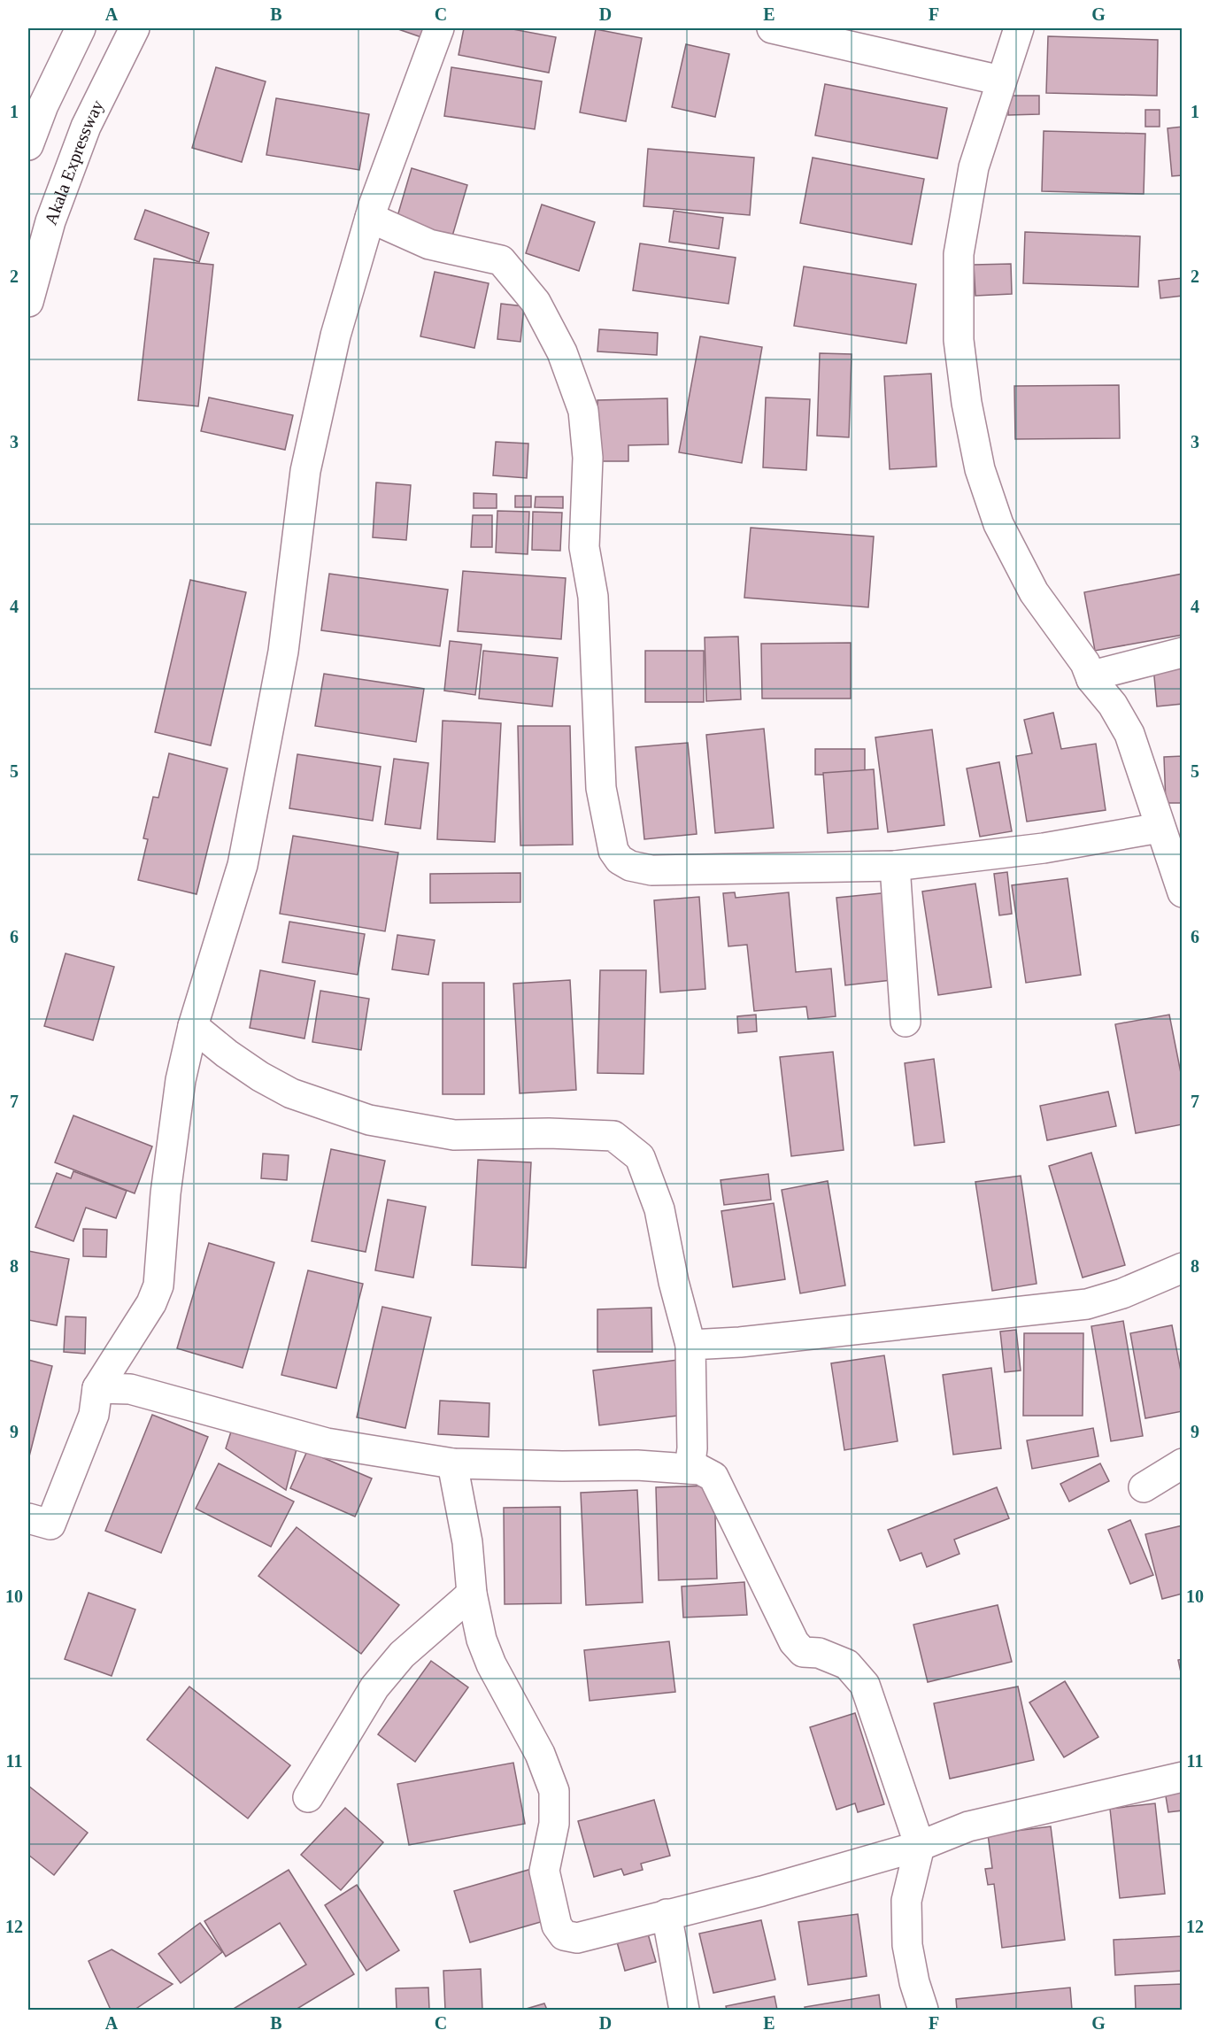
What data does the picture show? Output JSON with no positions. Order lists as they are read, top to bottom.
{
  "streets": {
    "street": ["Akala Expressway"]
  },
  "grid": {
    "columns": [
      "A",
      "B",
      "C",
      "D",
      "E",
      "F",
      "G"
    ],
    "rows": [
      "1",
      "2",
      "3",
      "4",
      "5",
      "6",
      "7",
      "8",
      "9",
      "10",
      "11",
      "12"
    ]
  }
}
